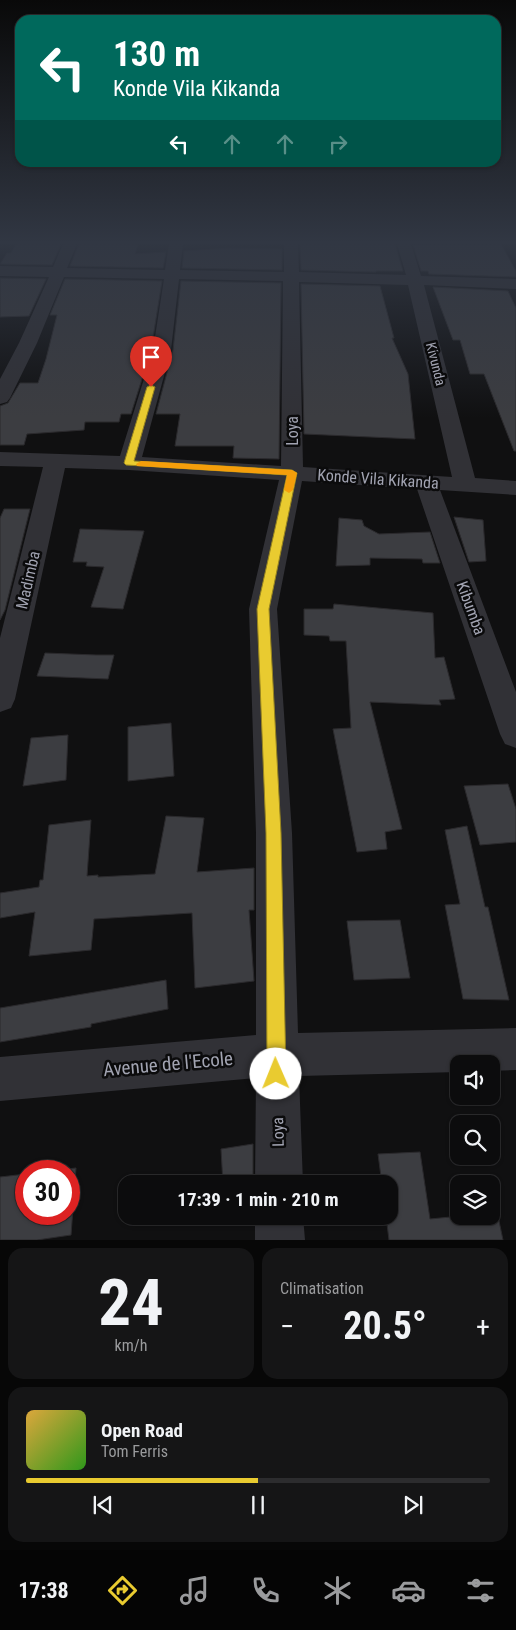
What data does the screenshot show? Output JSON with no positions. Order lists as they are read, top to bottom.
{
  "streets": {
    "street": [
      "Kivunda",
      "Loya",
      "Konde Vila Kikanda",
      "Madimba",
      "Kibumba",
      "Avenue de l'Ecole"
    ]
  },
  "crossings": [
    ["Kivunda", "Konde Vila Kikanda"],
    ["Loya", "Konde Vila Kikanda"],
    ["Loya", "Avenue de l'Ecole"],
    ["Konde Vila Kikanda", "Madimba"],
    ["Konde Vila Kikanda", "Kibumba"]
  ],
  "page": {
    "turn": ["130 m", "Konde Vila Kikanda"],
    "limit": "30",
    "trip": "17:39 · 1 min · 210 m",
    "tile": [
      ["24", "km/h"],
      "Climatisation"
    ],
    "heat": ["−", "20.5°", "+"],
    "song": ["Open Road", "Tom Ferris"],
    "tabs": "17:38"
  }
}
